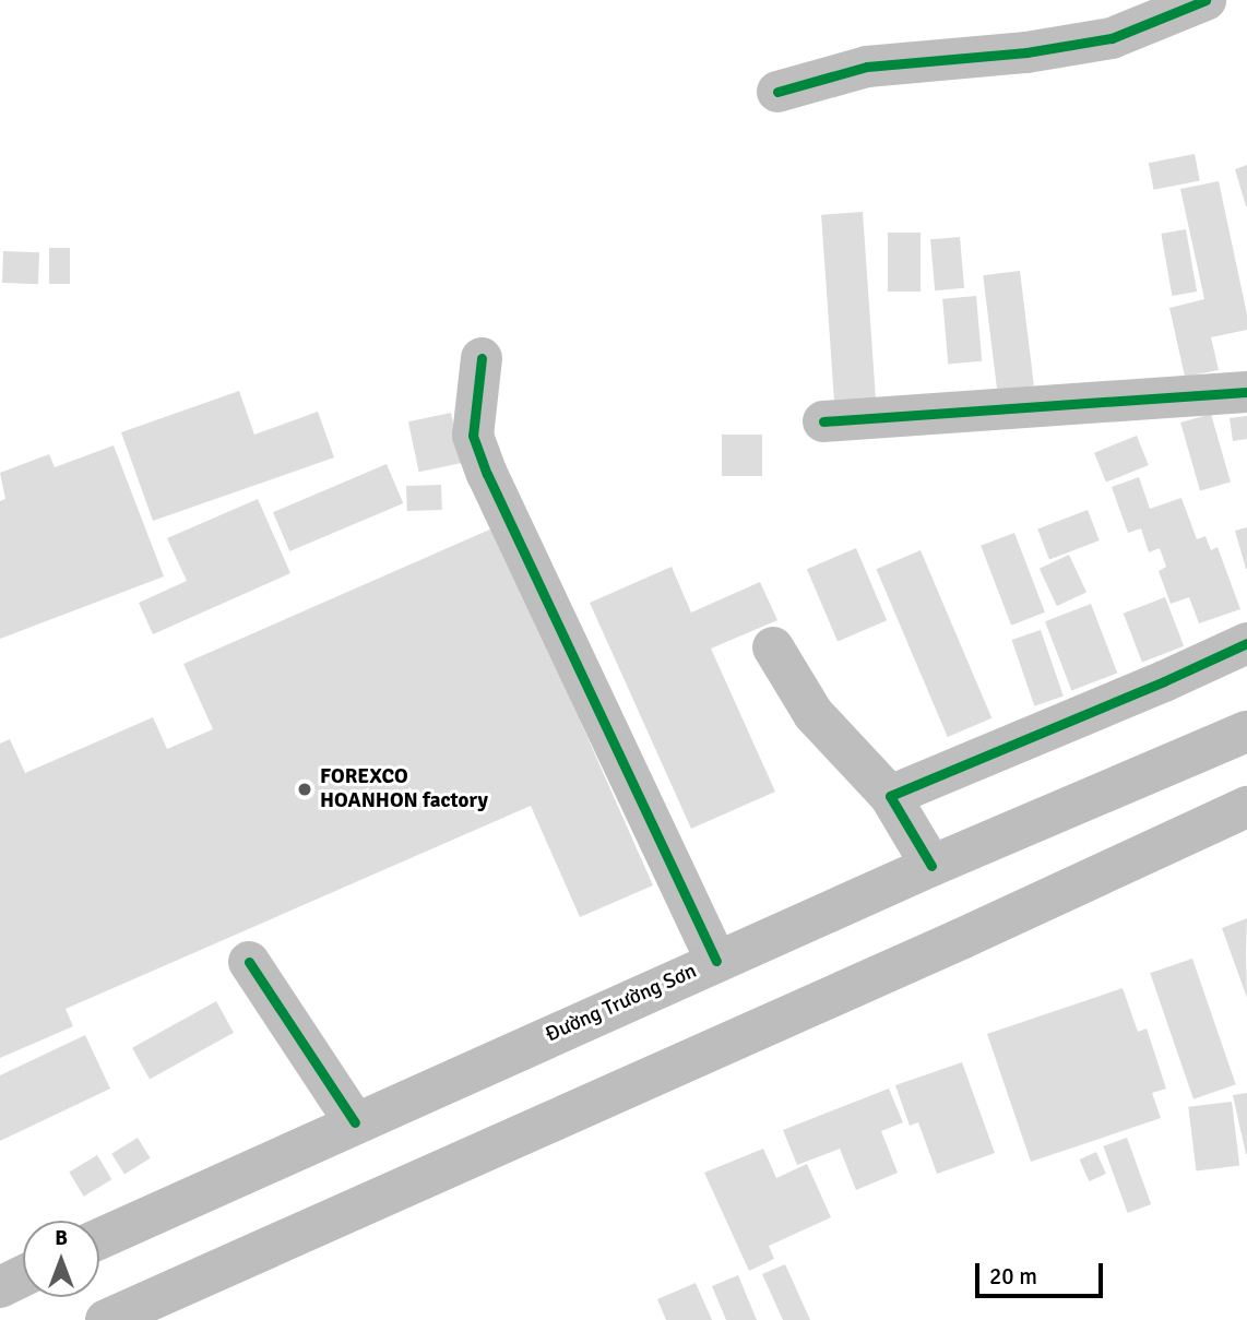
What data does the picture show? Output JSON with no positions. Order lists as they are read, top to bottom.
{
  "streets": {
    "highway": ["Đường Trường Sơn"]
  },
  "places": ["FOREXCO HOANHON factory"],
  "scale_bar": "20 m",
  "north": "top"
}
